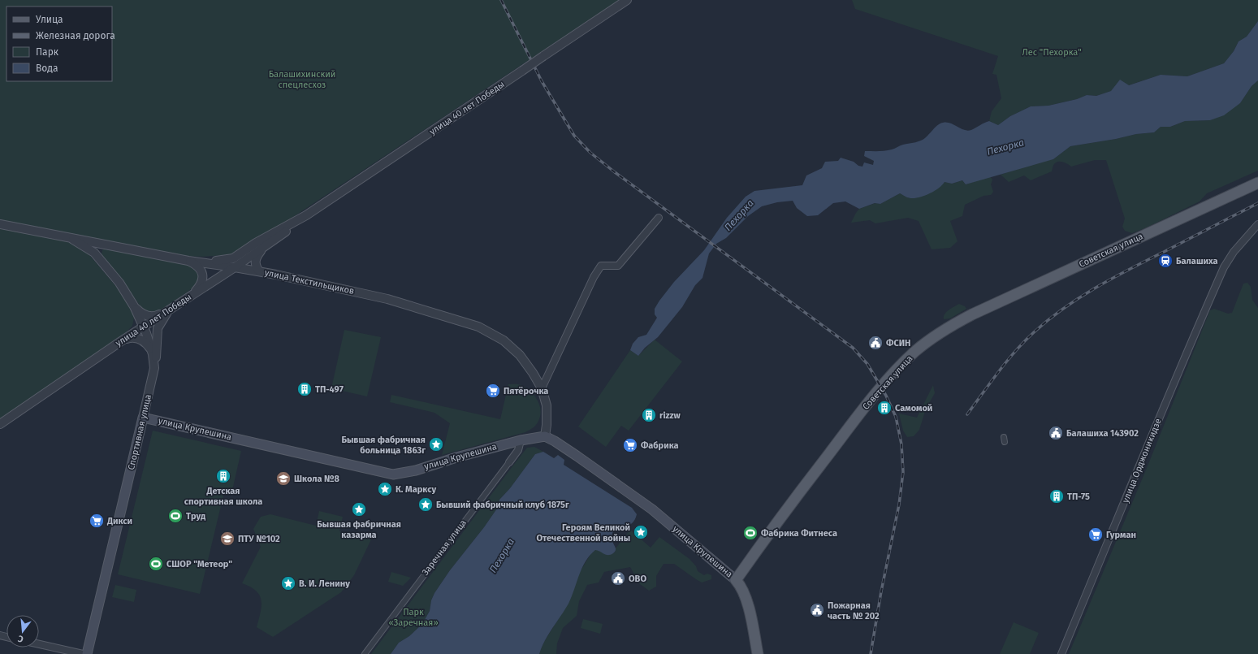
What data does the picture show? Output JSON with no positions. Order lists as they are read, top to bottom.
{
  "streets": {
    "main road": ["Советская улица", "улица Крупешина", "Спортивная улица"],
    "street": [
      "улица 40 лет Победы",
      "улица Текстильщиков",
      "улица Орджоникидзе",
      "Заречная улица"
    ]
  },
  "crossings": [
    ["улица 40 лет Победы", "улица Текстильщиков"],
    ["улица 40 лет Победы", "Спортивная улица"],
    ["Советская улица", "улица Крупешина"],
    ["улица Текстильщиков", "улица Крупешина"],
    ["улица Текстильщиков", "Спортивная улица"],
    ["улица Крупешина", "Спортивная улица"],
    ["улица Крупешина", "Заречная улица"]
  ],
  "water": ["Пехорка"],
  "parks": ["Лес \"Пехорка\"", "Балашихинский спецлесхоз", "Парк «Заречная»"],
  "places": {
    "station": ["Балашиха"],
    "public building": [
      "ФСИН",
      "Балашиха 143902",
      "ОВО",
      "Пожарная часть № 202"
    ],
    "building": [
      "ТП-497",
      "Самомой",
      "rizzw",
      "Детская спортивная школа",
      "ТП-75"
    ],
    "supermarket": [
      "Пятёрочка",
      "Фабрика",
      "Дикси",
      "Гурман"
    ],
    "place": [
      "Бывшая фабричная больница 1863г",
      "К. Марксу",
      "Бывший фабричный клуб 1875г",
      "Бывшая фабричная казарма",
      "Героям Великой Отечественной войны",
      "В. И. Ленину"
    ],
    "school or university": ["Школа №8", "ПТУ №102"],
    "sports": ["Труд", "Фабрика Фитнеса", "СШОР \"Метеор\""]
  },
  "legend": [
    "Улица",
    "Железная дорога",
    "Парк",
    "Вода"
  ],
  "north": "bottom"
}
